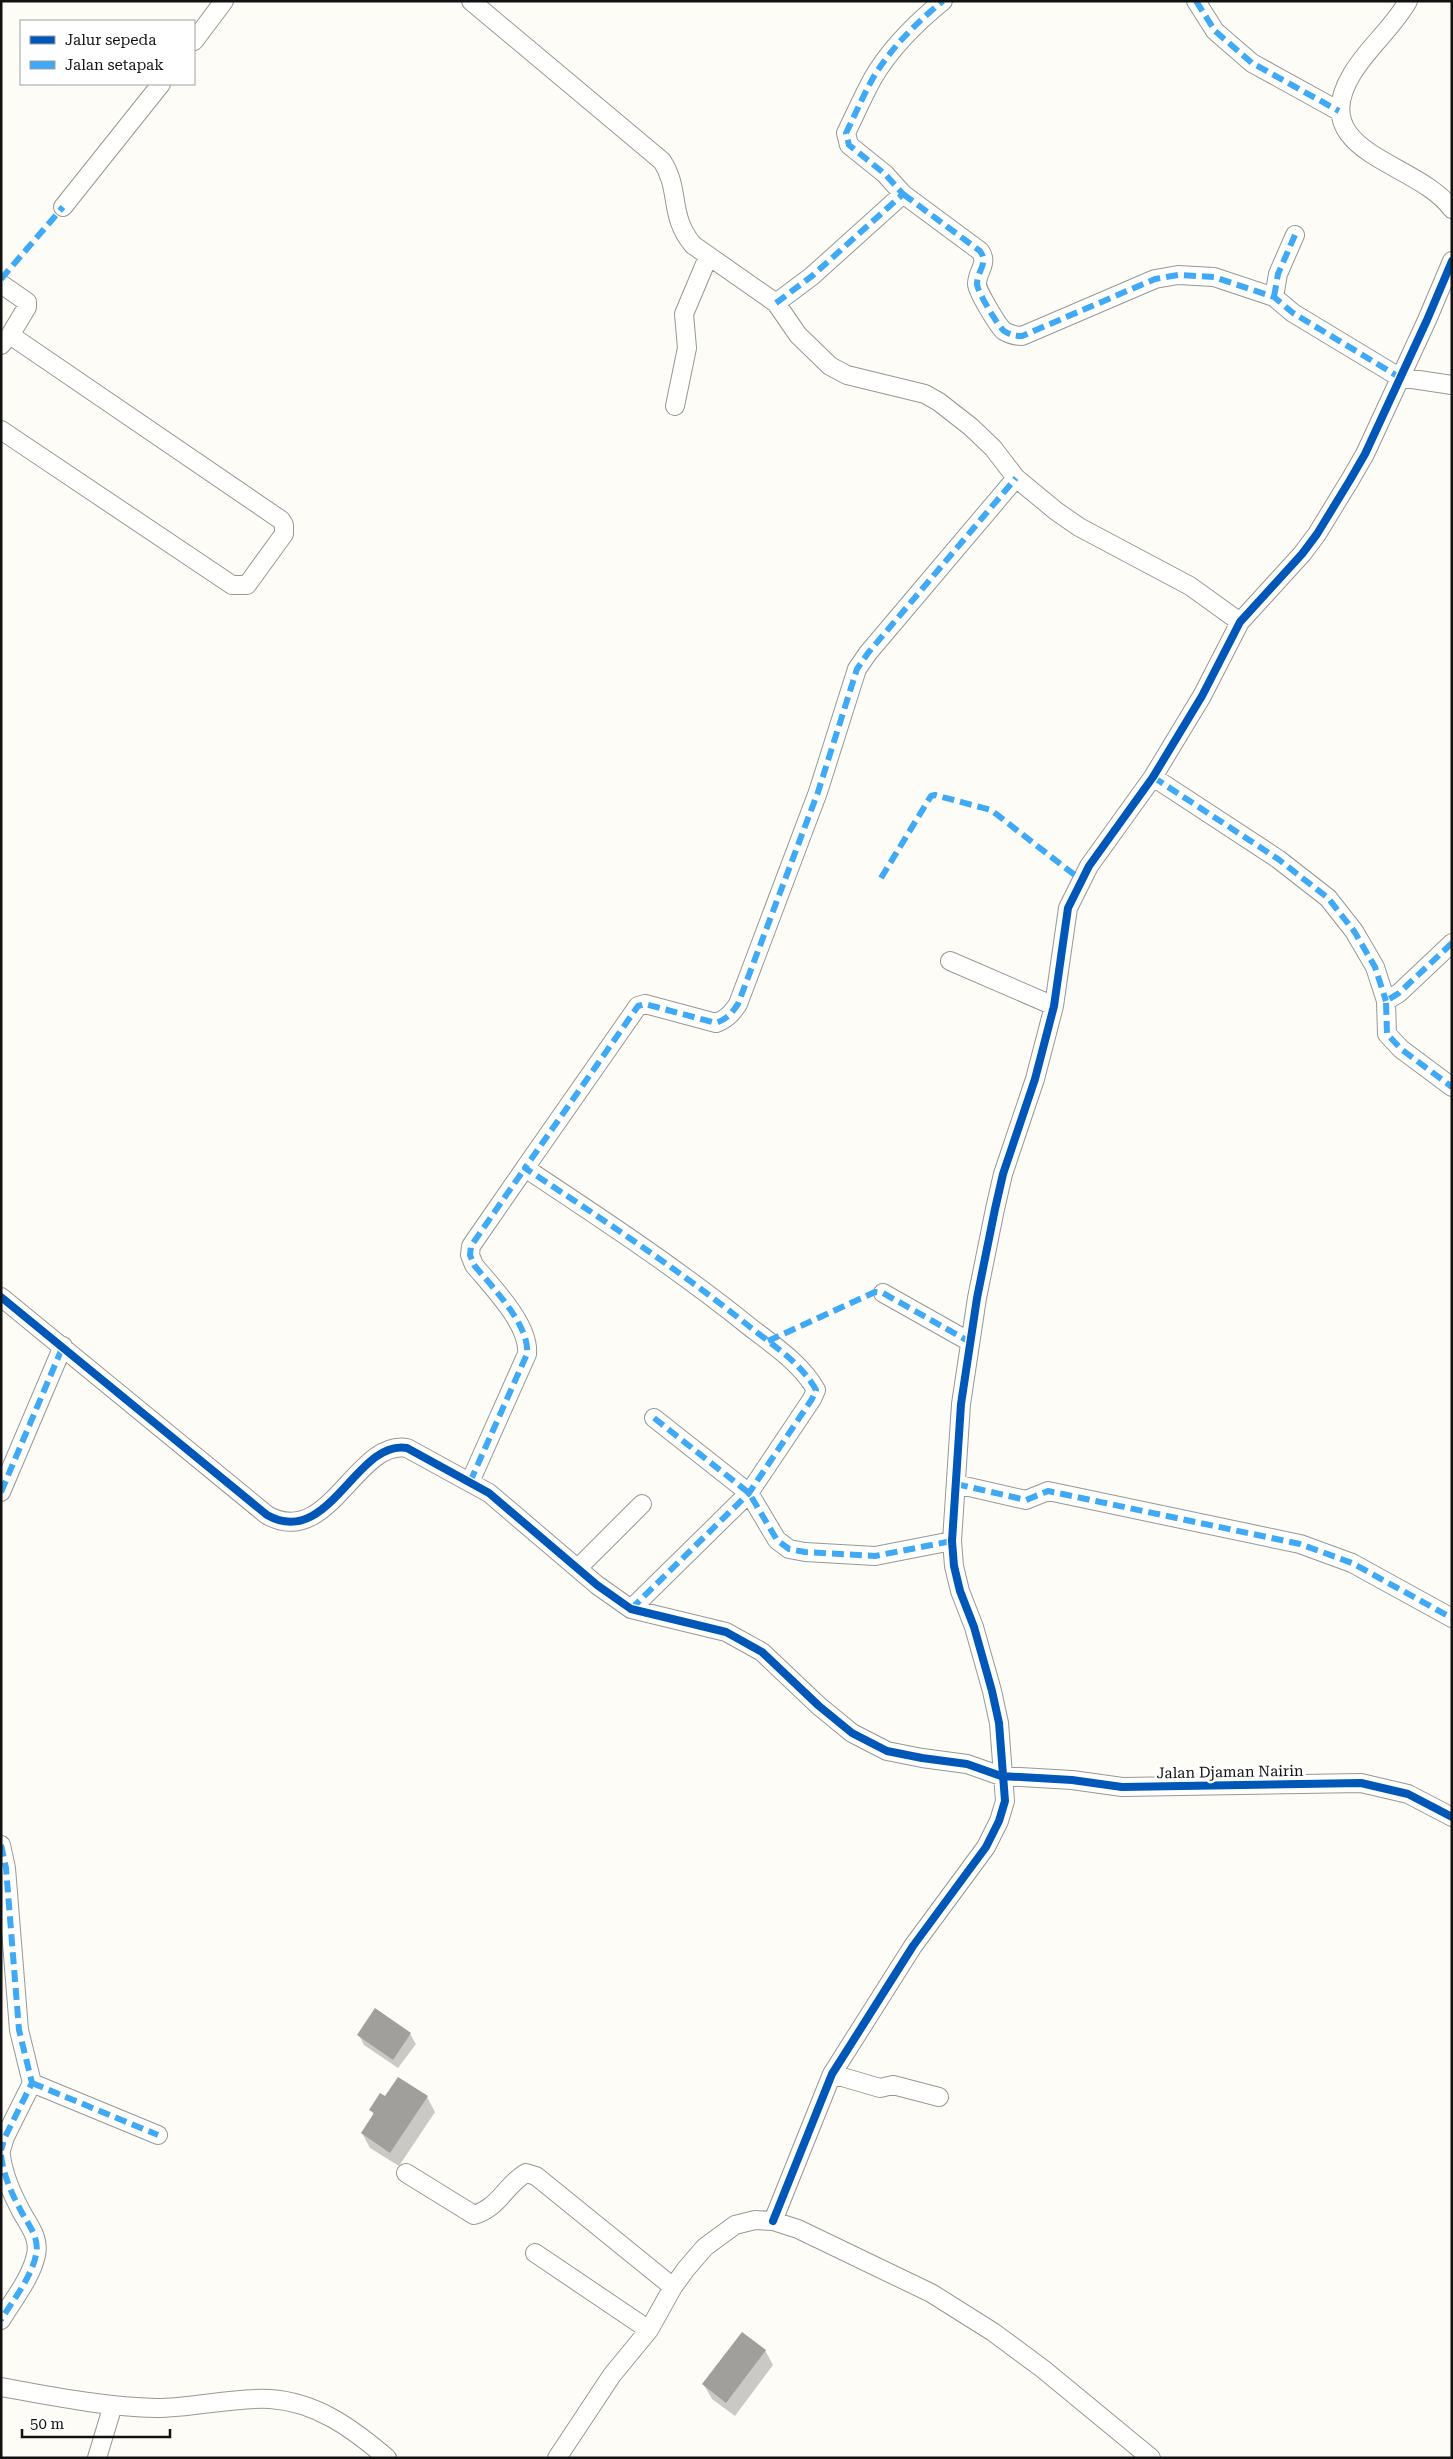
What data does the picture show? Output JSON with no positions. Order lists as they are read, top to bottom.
{
  "streets": {
    "street": ["Jalan Djaman Nairin"]
  },
  "legend": ["Jalur sepeda", "Jalan setapak"],
  "scale_bar": "50 m"
}
